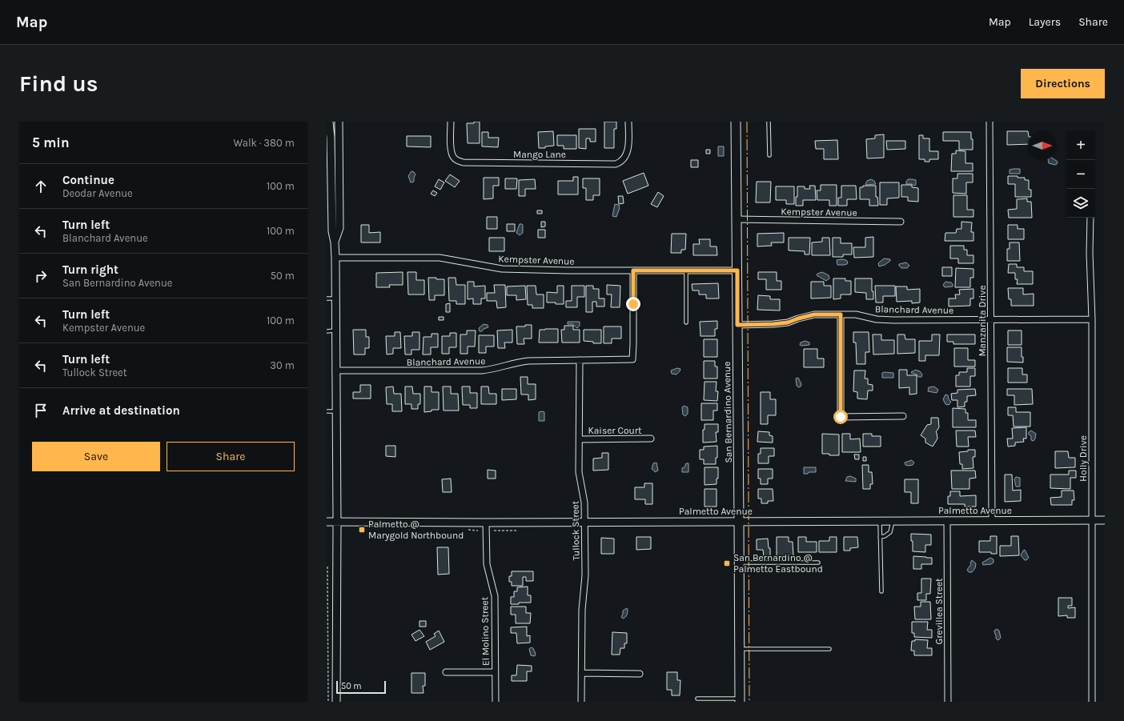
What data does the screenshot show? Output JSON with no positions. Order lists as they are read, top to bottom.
{
  "streets": {
    "main road": ["San Bernardino Avenue"],
    "street": [
      "Mango Lane",
      "Kempster Avenue",
      "Blanchard Avenue",
      "Manzanita Drive",
      "Kaiser Court",
      "Holly Drive",
      "Palmetto Avenue",
      "Tullock Street",
      "Grevillea Street",
      "El Molino Street"
    ]
  },
  "crossings": [
    ["Kempster Avenue", "Blanchard Avenue"],
    ["Kempster Avenue", "San Bernardino Avenue"],
    ["Blanchard Avenue", "Manzanita Drive"],
    ["Blanchard Avenue", "San Bernardino Avenue"],
    ["Blanchard Avenue", "Holly Drive"],
    ["Blanchard Avenue", "Tullock Street"],
    ["Manzanita Drive", "Palmetto Avenue"],
    ["San Bernardino Avenue", "Palmetto Avenue"],
    ["Kaiser Court", "Tullock Street"],
    ["Holly Drive", "Palmetto Avenue"],
    ["Palmetto Avenue", "Tullock Street"],
    ["Palmetto Avenue", "Grevillea Street"],
    ["Palmetto Avenue", "El Molino Street"]
  ],
  "places": {
    "transit": ["Palmetto @ Marygold Northbound", "San Bernardino @ Palmetto Eastbound"]
  },
  "scale_bar": "50 m",
  "north": "right",
  "page": {
    "header": "Map",
    "nav": ["Map", "Layers", "Share"],
    "buttons": [
      "Directions",
      ["Save", "Share"]
    ],
    "title": "Find us",
    "heading": ["5 min", "Walk · 380 m"],
    "map_buttons": ["+", "−"],
    "list": [
      ["Continue", "Deodar Avenue", "100 m"],
      ["Turn left", "Blanchard Avenue", "100 m"],
      ["Turn right", "San Bernardino Avenue", "50 m"],
      ["Turn left", "Kempster Avenue", "100 m"],
      ["Turn left", "Tullock Street", "30 m"],
      "Arrive at destination"
    ],
    "scale": "50 m"
  }
}
